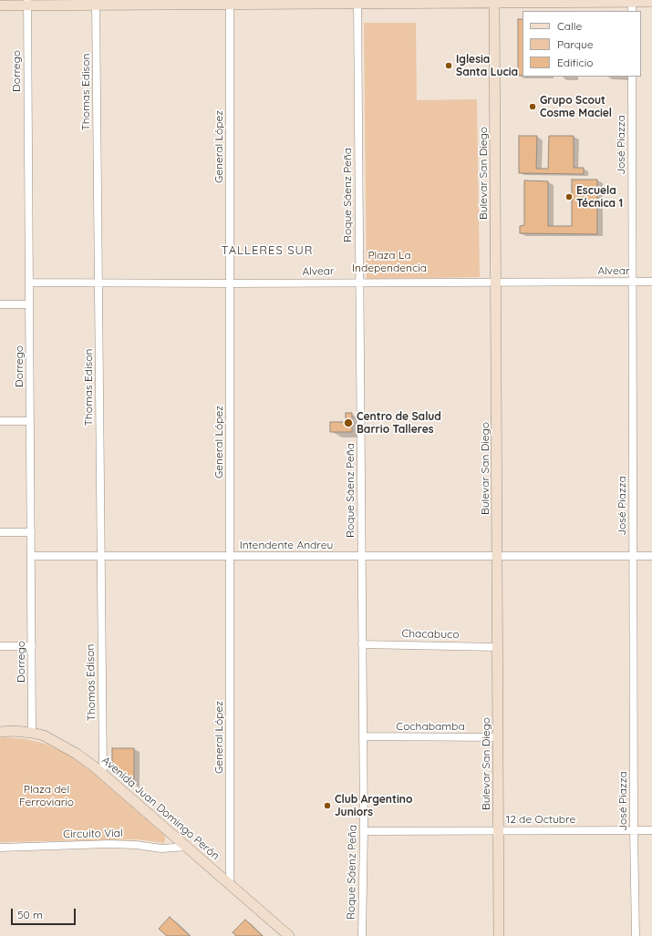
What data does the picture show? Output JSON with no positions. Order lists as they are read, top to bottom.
{
  "streets": {
    "street": [
      "Dorrego",
      "Thomas Edison",
      "José Piazza",
      "General López",
      "Bulevar San Diego",
      "Roque Sáenz Peña",
      "Alvear",
      "Intendente Andreu",
      "Chacabuco",
      "Cochabamba",
      "Avenida Juan Domingo Perón",
      "12 de Octubre",
      "Circuito Vial"
    ]
  },
  "crossings": [
    ["Dorrego", "Alvear"],
    ["Dorrego", "Intendente Andreu"],
    ["Dorrego", "Avenida Juan Domingo Perón"],
    ["Thomas Edison", "Alvear"],
    ["Thomas Edison", "Intendente Andreu"],
    ["Thomas Edison", "Avenida Juan Domingo Perón"],
    ["José Piazza", "Alvear"],
    ["José Piazza", "Intendente Andreu"],
    ["José Piazza", "12 de Octubre"],
    ["General López", "Alvear"],
    ["General López", "Intendente Andreu"],
    ["General López", "Avenida Juan Domingo Perón"],
    ["Bulevar San Diego", "Alvear"],
    ["Bulevar San Diego", "Intendente Andreu"],
    ["Bulevar San Diego", "Chacabuco"],
    ["Bulevar San Diego", "Cochabamba"],
    ["Bulevar San Diego", "12 de Octubre"],
    ["Roque Sáenz Peña", "Alvear"],
    ["Roque Sáenz Peña", "Intendente Andreu"],
    ["Roque Sáenz Peña", "Chacabuco"],
    ["Roque Sáenz Peña", "Cochabamba"],
    ["Roque Sáenz Peña", "12 de Octubre"],
    ["Avenida Juan Domingo Perón", "Circuito Vial"]
  ],
  "districts": ["TALLERES SUR"],
  "parks": ["Plaza La Independencia", "Plaza del Ferroviario"],
  "places": [
    "Iglesia Santa Lucia",
    "Grupo Scout Cosme Maciel",
    "Escuela Técnica 1",
    "Centro de Salud Barrio Talleres",
    "Club Argentino Juniors"
  ],
  "legend": ["Calle", "Parque", "Edificio"],
  "scale_bar": "50 m"
}
